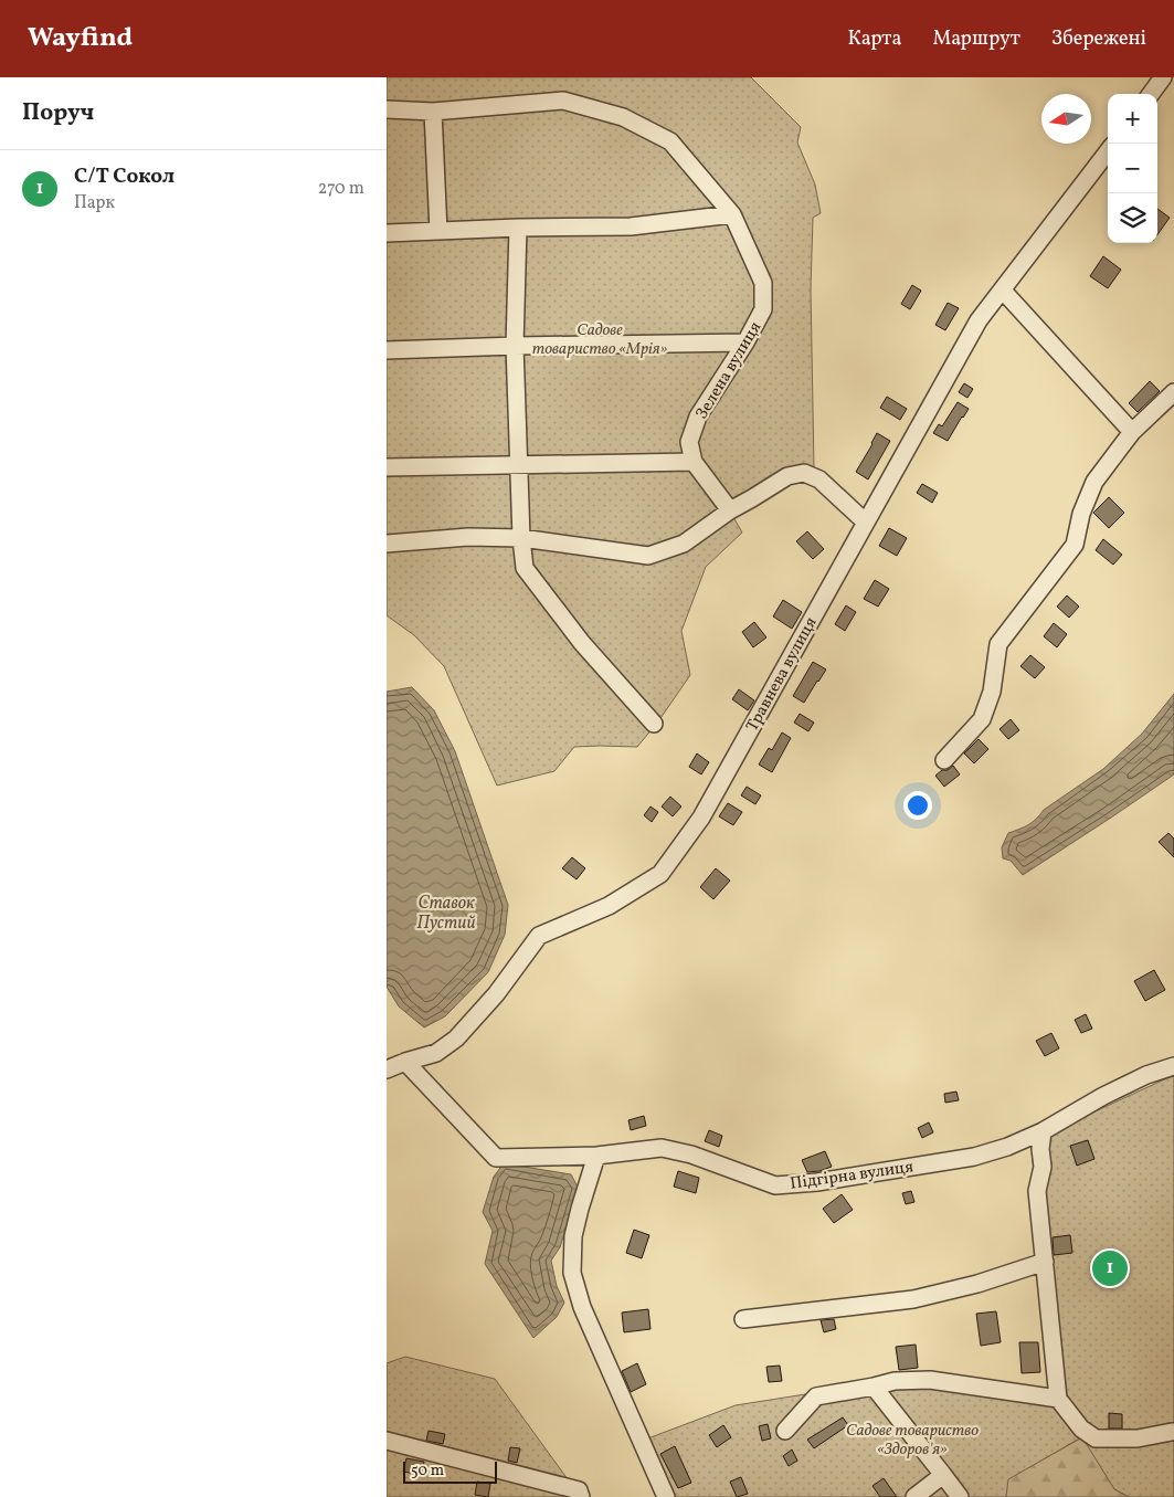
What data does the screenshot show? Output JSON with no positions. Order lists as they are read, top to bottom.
{
  "streets": {
    "street": ["Зелена вулиця", "Травнева вулиця", "Підгірна вулиця"]
  },
  "crossings": [
    ["Травнева вулиця", "Підгірна вулиця"]
  ],
  "water": ["Ставок Пустий"],
  "parks": ["Садове товариство «Мрія»", "Садове товариство «Здоров'я»"],
  "scale_bar": "50 m",
  "north": "left",
  "page": {
    "header": "Wayfind",
    "nav": ["Карта", "Маршрут", "Збережені"],
    "heading": "Поруч",
    "map_buttons": ["+", "−"],
    "list": [
      {
        "mark": "1",
        "name": "С/Т Сокол",
        "note": "Парк",
        "value": "270 m"
      }
    ],
    "pins": "1",
    "scale": "50 m"
  }
}
